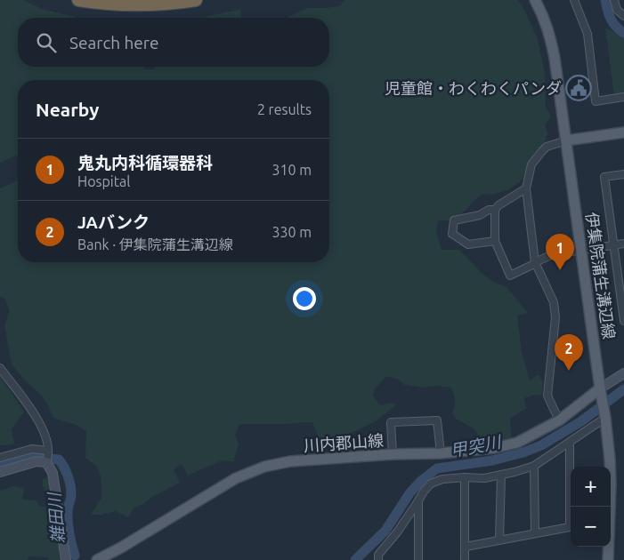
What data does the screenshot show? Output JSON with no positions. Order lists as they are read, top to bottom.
{
  "streets": {
    "main road": ["伊集院蒲生溝辺線", "川内郡山線"]
  },
  "crossings": [
    ["伊集院蒲生溝辺線", "川内郡山線"]
  ],
  "water": ["甲突川", "雑田川"],
  "places": {
    "public building": ["児童館・わくわくパンダ"]
  },
  "page": {
    "search": "Search here",
    "heading": ["Nearby", "2 results"],
    "list": [
      {
        "mark": "1",
        "name": "鬼丸内科循環器科",
        "note": "Hospital",
        "value": "310 m"
      },
      {
        "mark": "2",
        "name": "JAバンク",
        "note": "Bank · 伊集院蒲生溝辺線",
        "value": "330 m"
      }
    ],
    "pins": ["1", "2"],
    "map_buttons": ["+", "−"]
  }
}
